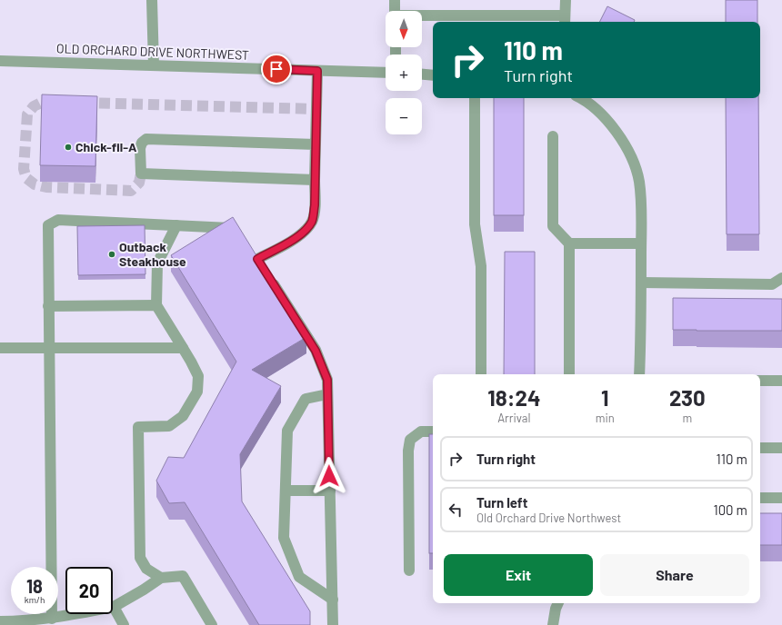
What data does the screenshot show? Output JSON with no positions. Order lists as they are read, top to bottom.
{
  "streets": {
    "street": ["OLD ORCHARD DRIVE NORTHWEST"]
  },
  "places": ["Chick-fil-A", "Outback Steakhouse"],
  "north": "bottom",
  "page": {
    "map_buttons": ["+", "−"],
    "turn": ["110 m", "Turn right"],
    "eta": [
      "18:24",
      "Arrival",
      "1",
      "min",
      "230",
      "m"
    ],
    "list": [
      {
        "name": "Turn right",
        "value": "110 m"
      },
      {
        "name": "Turn left",
        "note": "Old Orchard Drive Northwest",
        "value": "100 m"
      }
    ],
    "buttons": ["Exit", "Share"],
    "speed": "18 km/h",
    "limit": "20"
  }
}
